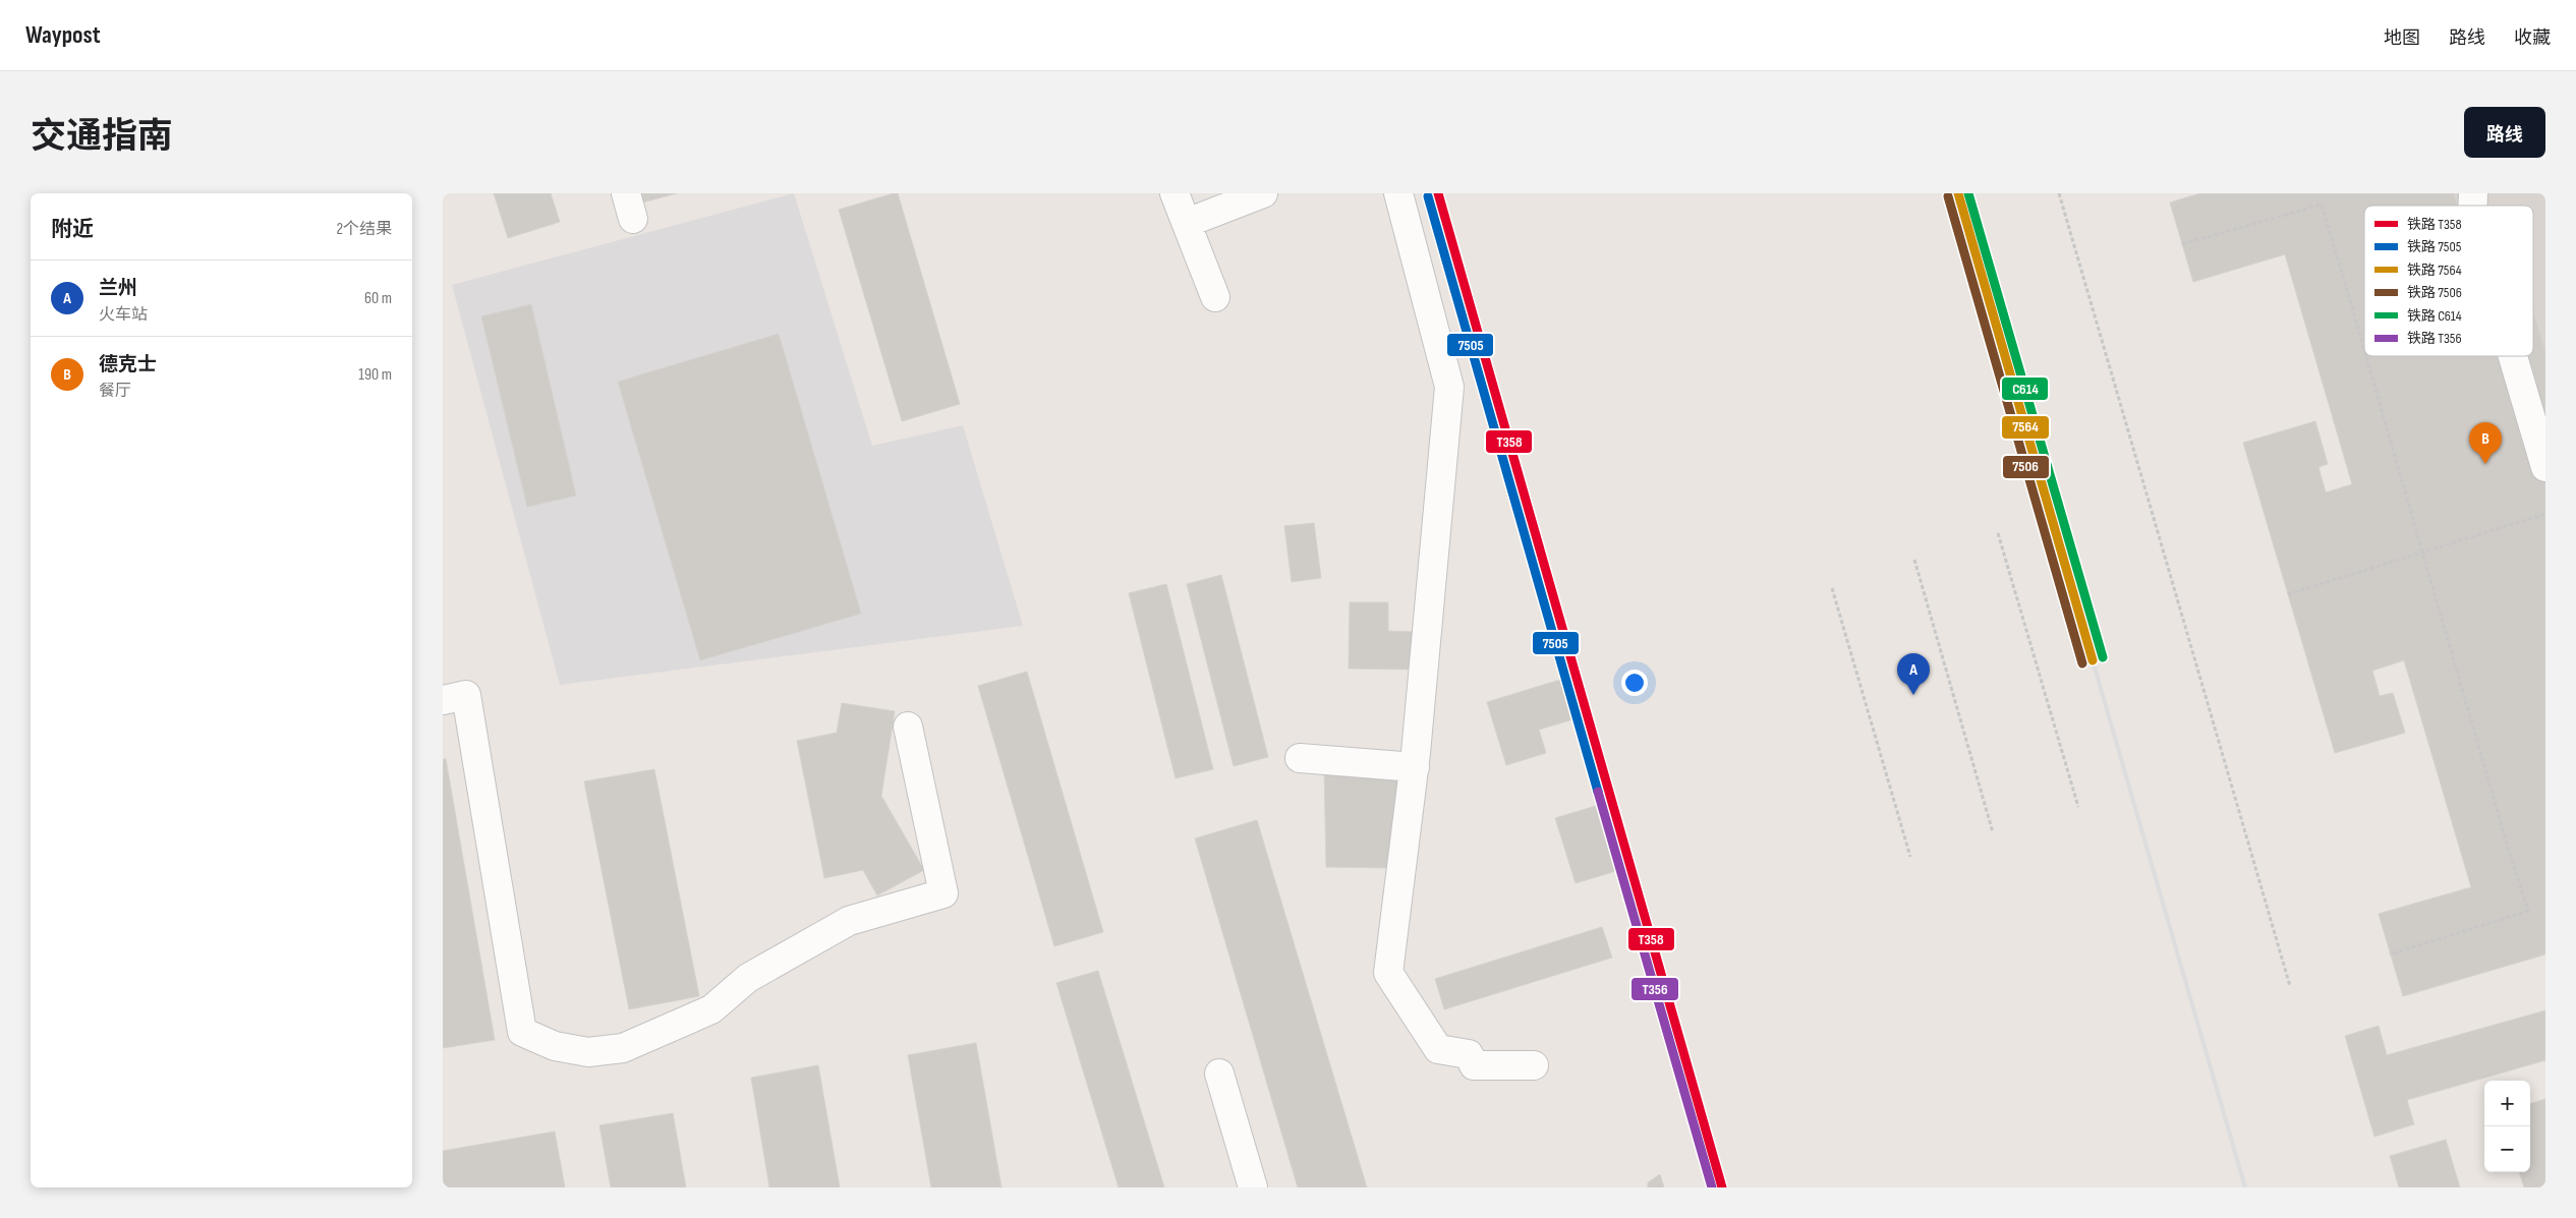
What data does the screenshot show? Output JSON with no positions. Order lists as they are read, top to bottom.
{
  "lines": [
    "rail line T358",
    "rail line 7564",
    "rail line C614",
    "rail line 7505",
    "rail line 7506",
    "rail line T356"
  ],
  "legend": [
    "铁路 T358",
    "铁路 7505",
    "铁路 7564",
    "铁路 7506",
    "铁路 C614",
    "铁路 T356"
  ],
  "page": {
    "header": "Waypost",
    "nav": ["地图", "路线", "收藏"],
    "title": "交通指南",
    "buttons": "路线",
    "heading": ["附近", "2个结果"],
    "list": [
      {
        "mark": "A",
        "name": "兰州",
        "note": "火车站",
        "value": "60 m"
      },
      {
        "mark": "B",
        "name": "德克士",
        "note": "餐厅",
        "value": "190 m"
      }
    ],
    "pins": ["B", "A"],
    "map_buttons": ["+", "−"]
  }
}
